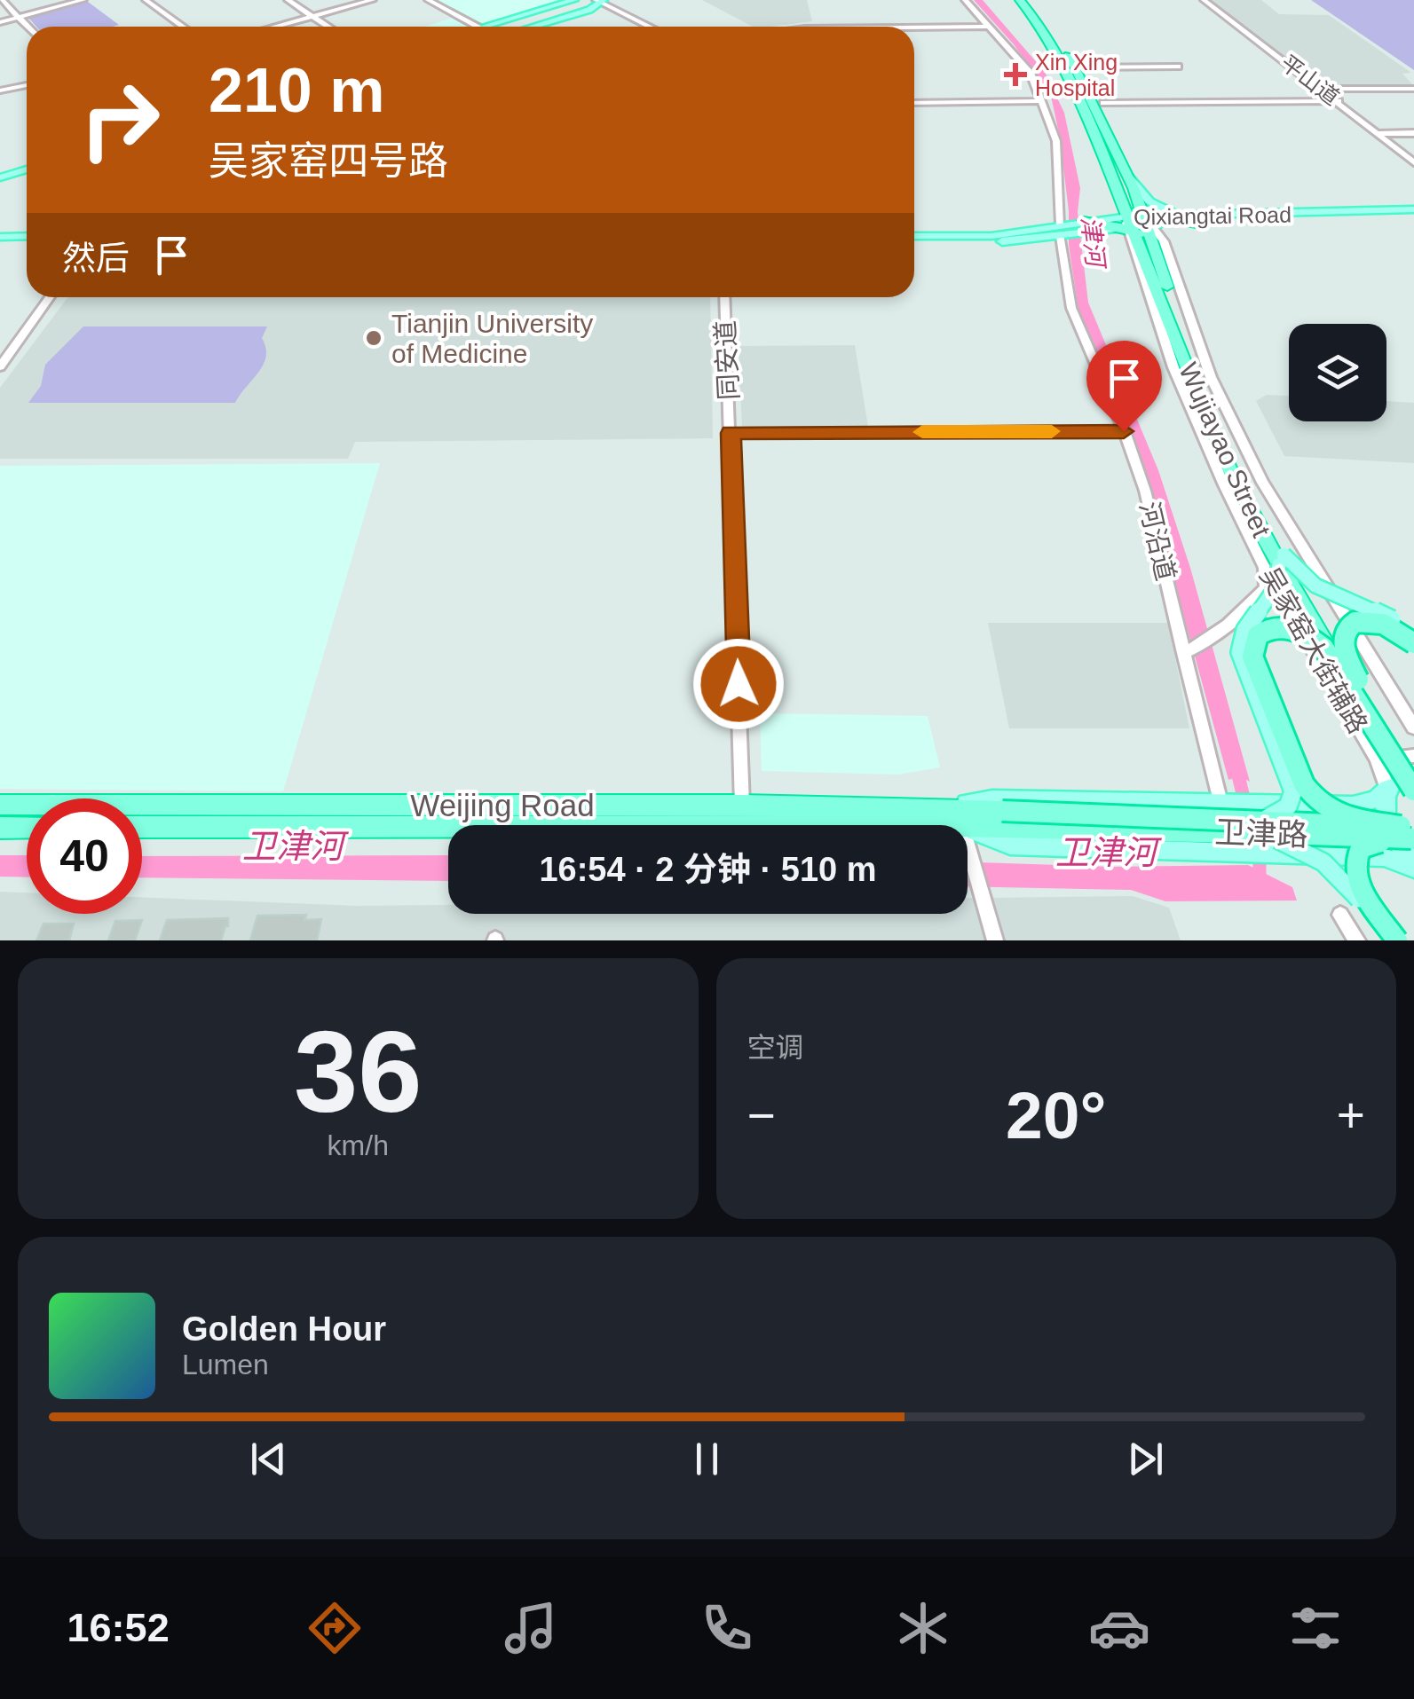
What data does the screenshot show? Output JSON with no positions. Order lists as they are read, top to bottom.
{
  "streets": {
    "highway": ["Wujiayao Street", "Weijing Road", "卫津路"],
    "main road": ["Qixiangtai Road"],
    "street": [
      "平山道",
      "同安道",
      "河沿道",
      "吴家窑大街辅路"
    ]
  },
  "crossings": [
    ["Qixiangtai Road", "Wujiayao Street"],
    ["Qixiangtai Road", "吴家窑大街辅路"],
    ["同安道", "Weijing Road"],
    ["Wujiayao Street", "吴家窑大街辅路"],
    ["Weijing Road", "卫津路"]
  ],
  "water": ["津河", "卫津河"],
  "places": {
    "health": ["Xin Xing Hospital"],
    "other": ["Tianjin University of Medicine"]
  },
  "page": {
    "turn": ["210 m", "吴家窑四号路"],
    "then": "然后",
    "limit": "40",
    "trip": "16:54 · 2 分钟 · 510 m",
    "tile": [
      ["36", "km/h"],
      "空调"
    ],
    "heat": ["−", "20°", "+"],
    "song": ["Golden Hour", "Lumen"],
    "tabs": "16:52"
  }
}
